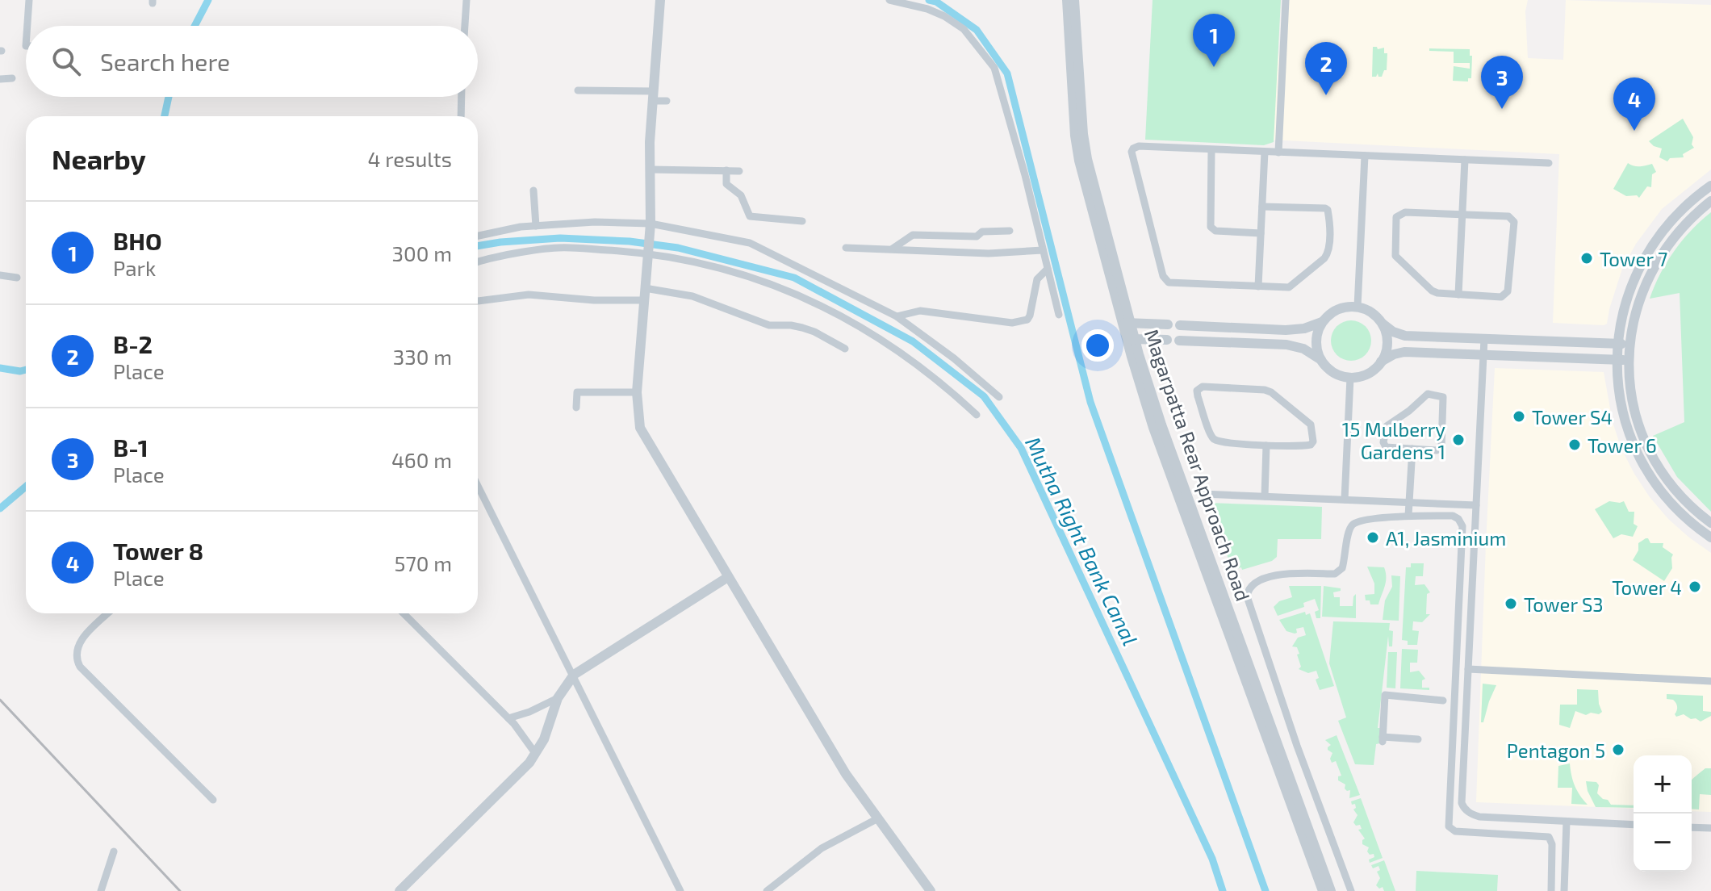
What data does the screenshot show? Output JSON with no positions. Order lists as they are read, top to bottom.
{
  "streets": {
    "street": ["Magarpatta Rear Approach Road"]
  },
  "water": ["Mutha Right Bank Canal"],
  "places": [
    "Tower 7",
    "Tower S4",
    "15 Mulberry Gardens 1",
    "Tower 6",
    "A1, Jasminium",
    "Tower 4",
    "Tower S3",
    "Pentagon 5"
  ],
  "page": {
    "pins": [
      "1",
      "2",
      "3",
      "4"
    ],
    "search": "Search here",
    "heading": ["Nearby", "4 results"],
    "list": [
      {
        "mark": "1",
        "name": "BHO",
        "note": "Park",
        "value": "300 m"
      },
      {
        "mark": "2",
        "name": "B-2",
        "note": "Place",
        "value": "330 m"
      },
      {
        "mark": "3",
        "name": "B-1",
        "note": "Place",
        "value": "460 m"
      },
      {
        "mark": "4",
        "name": "Tower 8",
        "note": "Place",
        "value": "570 m"
      }
    ],
    "map_buttons": ["+", "−"]
  }
}
